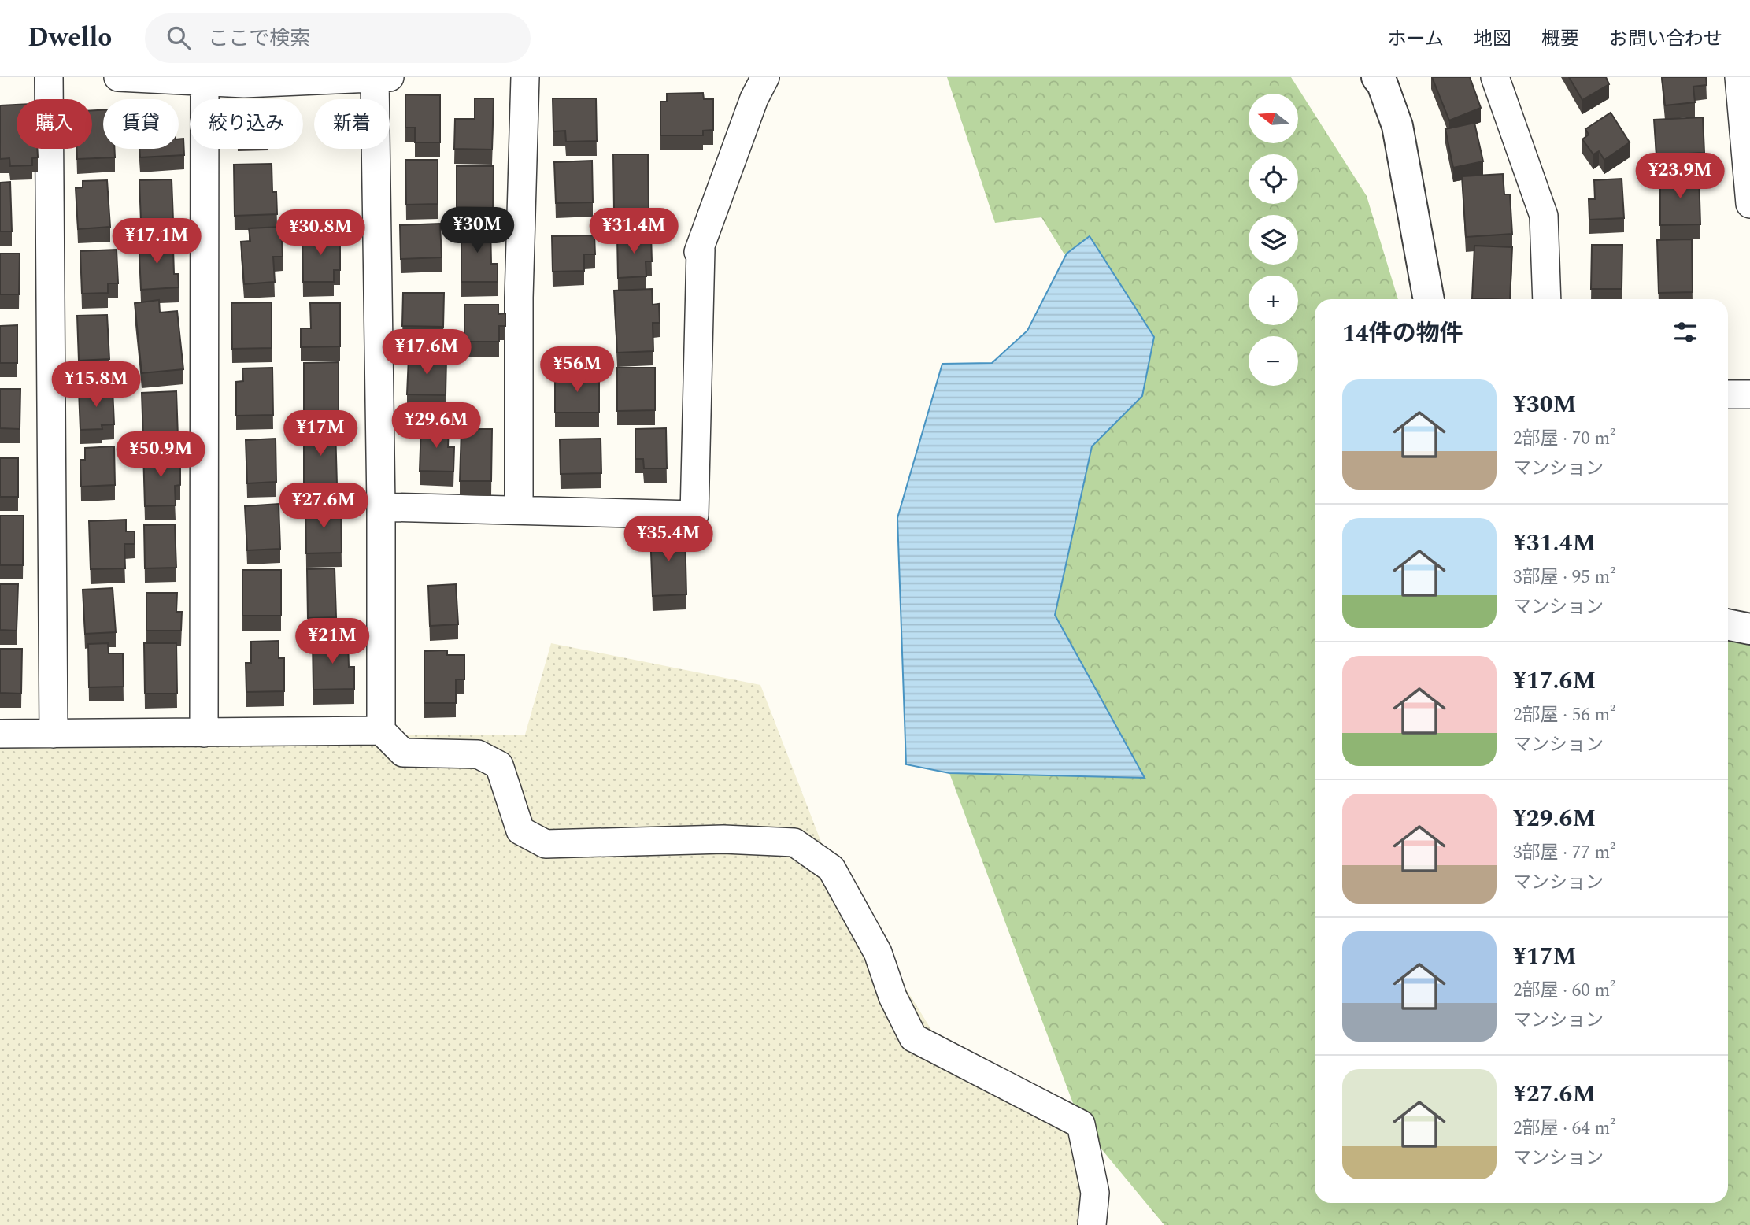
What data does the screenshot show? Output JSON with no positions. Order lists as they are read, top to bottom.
{
  "north": "left",
  "page": {
    "header": "Dwello",
    "search": "ここで検索",
    "nav": [
      "ホーム",
      "地図",
      "概要",
      "お問い合わせ"
    ],
    "map_buttons": ["+", "−"],
    "chip": [
      "購入",
      "賃貸",
      "絞り込み",
      "新着"
    ],
    "price": [
      "¥23.9M",
      "¥30M",
      "¥31.4M",
      "¥30.8M",
      "¥17.1M",
      "¥17.6M",
      "¥56M",
      "¥15.8M",
      "¥29.6M",
      "¥17M",
      "¥50.9M",
      "¥27.6M",
      "¥35.4M",
      "¥21M"
    ],
    "heading": "14件の物件",
    "list": [
      {
        "name": "¥30M",
        "note": "2部屋 · 70 m² · マンション"
      },
      {
        "name": "¥31.4M",
        "note": "3部屋 · 95 m² · マンション"
      },
      {
        "name": "¥17.6M",
        "note": "2部屋 · 56 m² · マンション"
      },
      {
        "name": "¥29.6M",
        "note": "3部屋 · 77 m² · マンション"
      },
      {
        "name": "¥17M",
        "note": "2部屋 · 60 m² · マンション"
      },
      {
        "name": "¥27.6M",
        "note": "2部屋 · 64 m² · マンション"
      }
    ]
  }
}
